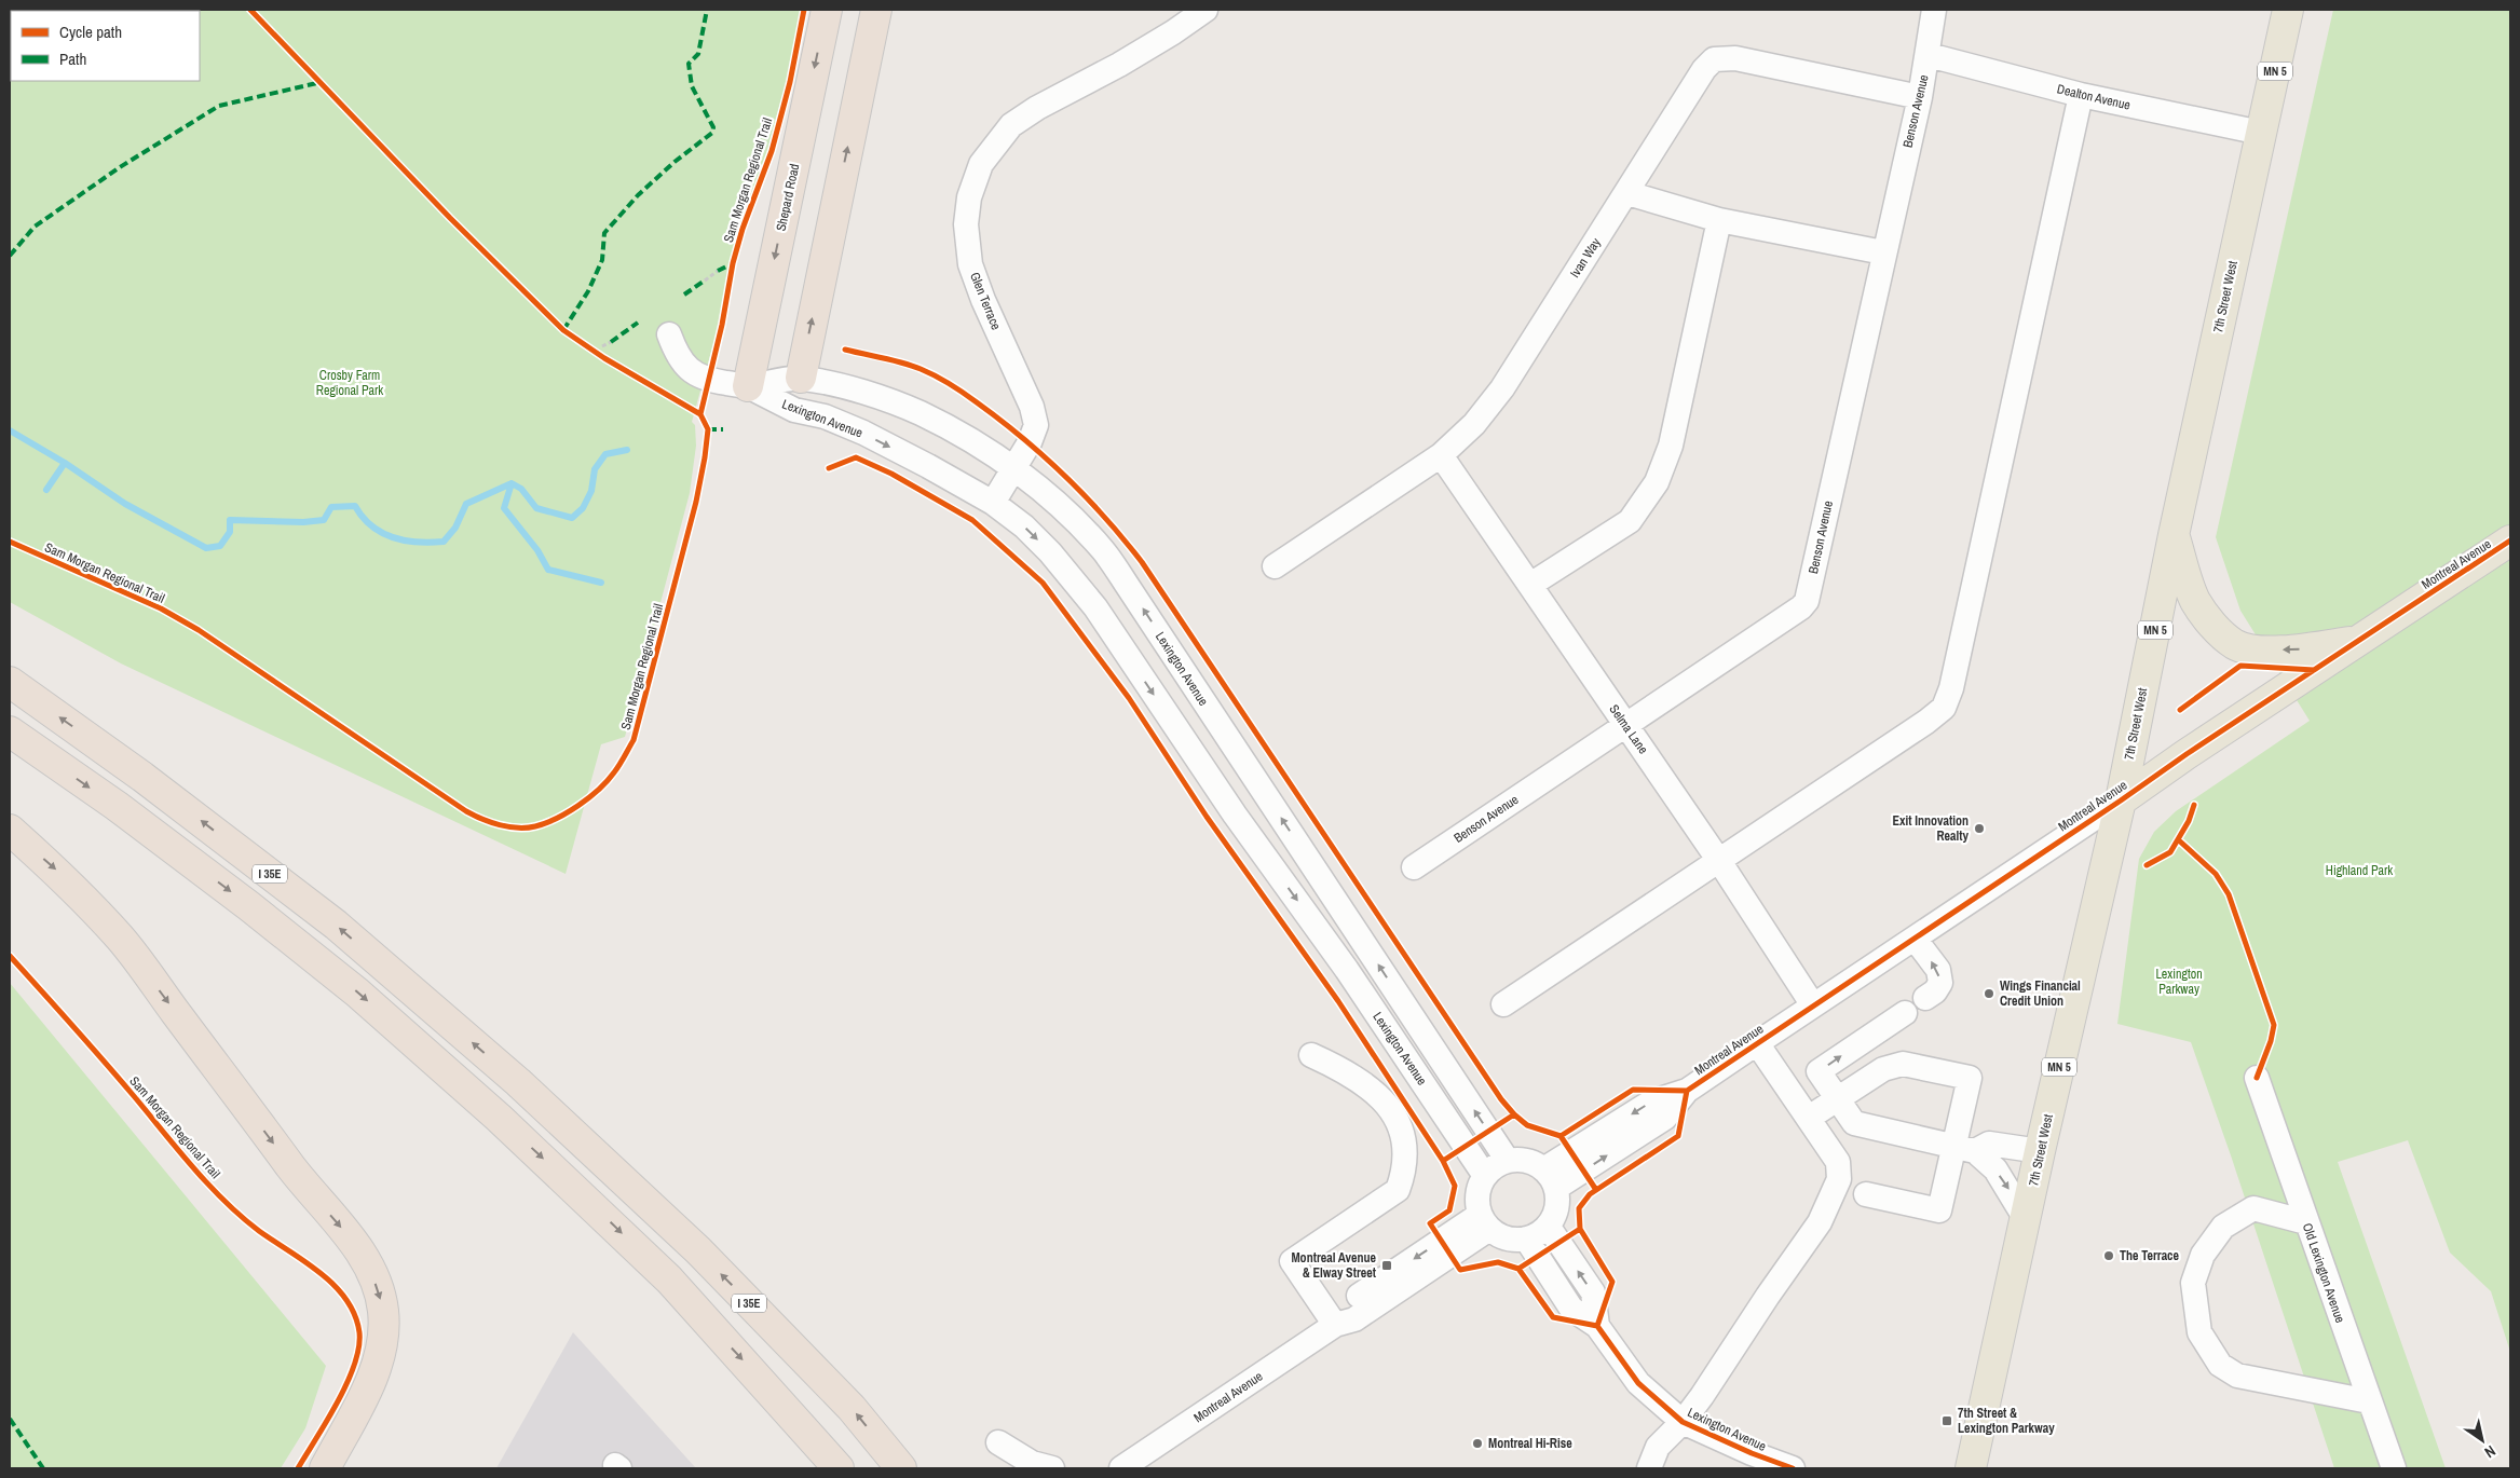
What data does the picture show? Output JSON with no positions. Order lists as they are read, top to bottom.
{
  "streets": {
    "highway": ["Shepard Road", "I 35E"],
    "main road": ["MN 5", "7th Street West", "Montreal Avenue"],
    "street": [
      "Dealton Avenue",
      "Benson Avenue",
      "Ivan Way",
      "Glen Terrace",
      "Lexington Avenue",
      "Selma Lane",
      "Old Lexington Avenue"
    ],
    "cycle path": ["Sam Morgan Regional Trail"]
  },
  "crossings": [
    ["Dealton Avenue", "Benson Avenue"],
    ["Dealton Avenue", "7th Street West"],
    ["Benson Avenue", "Ivan Way"],
    ["Benson Avenue", "Selma Lane"],
    ["Shepard Road", "Lexington Avenue"],
    ["Ivan Way", "Selma Lane"],
    ["7th Street West", "Montreal Avenue"],
    ["Glen Terrace", "Lexington Avenue"],
    ["Lexington Avenue", "Montreal Avenue"],
    ["Montreal Avenue", "Selma Lane"]
  ],
  "parks": ["Crosby Farm Regional Park", "Highland Park", "Lexington Parkway"],
  "places": {
    "other": [
      "Exit Innovation Realty",
      "Wings Financial Credit Union",
      "The Terrace",
      "Montreal Hi-Rise"
    ],
    "transit": ["Montreal Avenue & Elway Street", "7th Street & Lexington Parkway"]
  },
  "legend": ["Cycle path", "Path"],
  "north": "bottom right"
}
